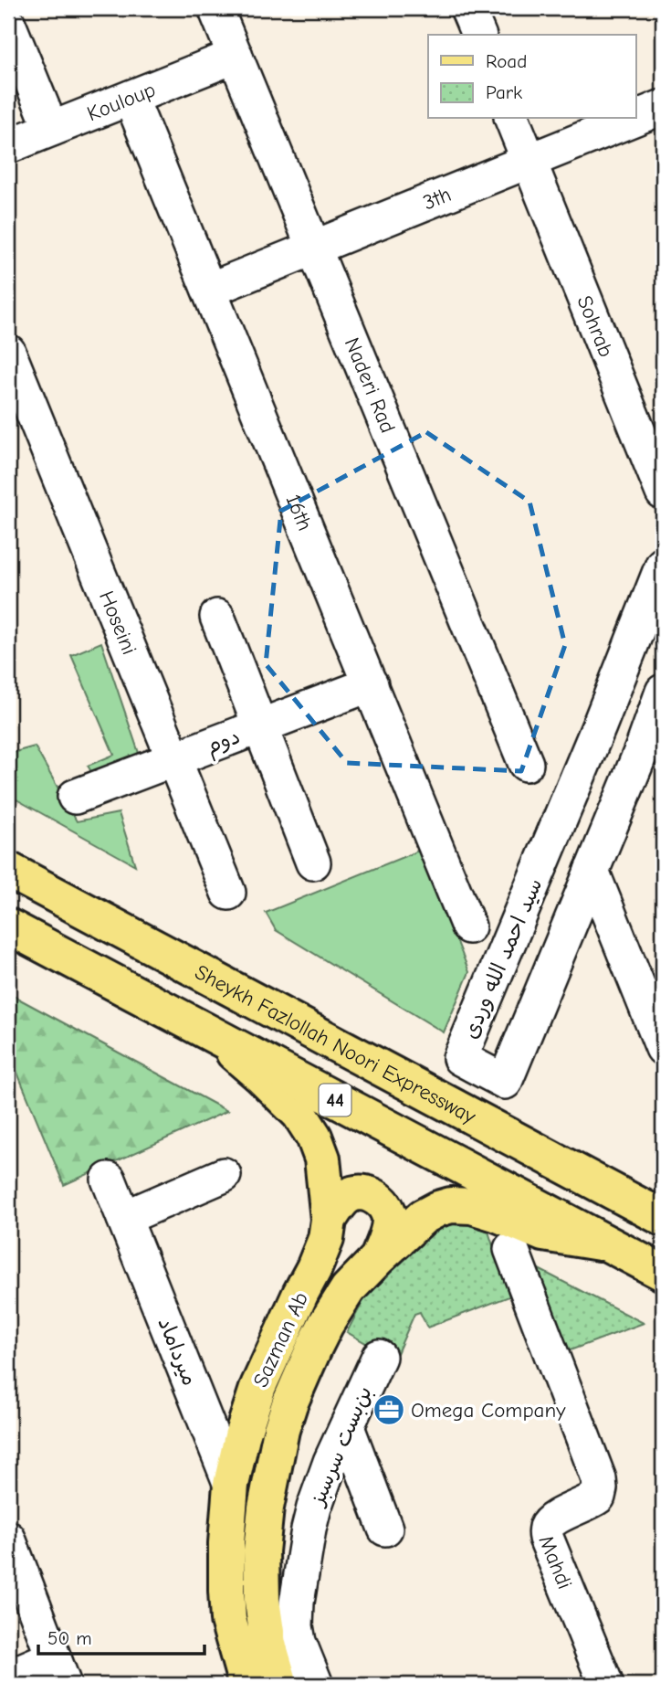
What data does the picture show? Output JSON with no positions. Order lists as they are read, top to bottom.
{
  "streets": {
    "main road": ["Sheykh Fazlollah Noori Expressway", "44", "Sazman Ab"],
    "street": [
      "Kouloup",
      "3th",
      "Sohrab",
      "Naderi Rad",
      "16th",
      "Hoseini",
      "دوم",
      "سید احمد الله وردی",
      "میرداماد",
      "بن‌بست سرسبز",
      "Mahdi"
    ]
  },
  "crossings": [
    ["Kouloup", "Naderi Rad"],
    ["Kouloup", "16th"],
    ["3th", "Sohrab"],
    ["3th", "Naderi Rad"],
    ["3th", "16th"],
    ["16th", "دوم"],
    ["Hoseini", "دوم"],
    ["44", "Sazman Ab"],
    ["Sazman Ab", "میرداماد"]
  ],
  "places": {
    "office": ["Omega Company"]
  },
  "legend": ["Road", "Park"],
  "scale_bar": "50 m"
}
